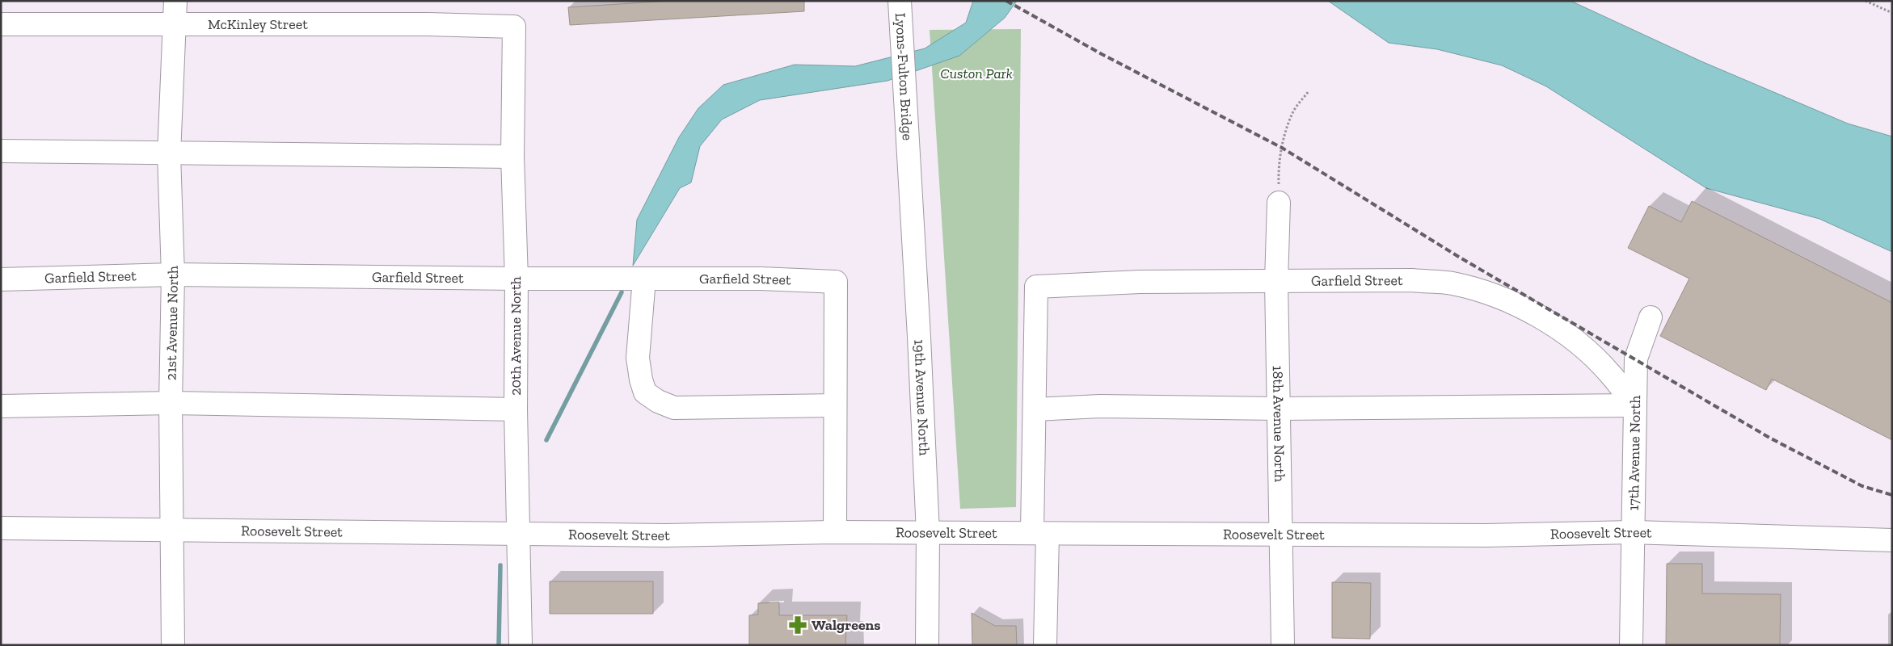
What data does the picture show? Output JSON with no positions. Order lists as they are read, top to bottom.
{
  "streets": {
    "street": [
      "McKinley Street",
      "Lyons-Fulton Bridge",
      "Garfield Street",
      "21st Avenue North",
      "20th Avenue North",
      "19th Avenue North",
      "18th Avenue North",
      "17th Avenue North",
      "Roosevelt Street"
    ]
  },
  "crossings": [
    ["McKinley Street", "21st Avenue North"],
    ["McKinley Street", "20th Avenue North"],
    ["Lyons-Fulton Bridge", "19th Avenue North"],
    ["Garfield Street", "21st Avenue North"],
    ["Garfield Street", "20th Avenue North"],
    ["Garfield Street", "18th Avenue North"],
    ["Garfield Street", "17th Avenue North"],
    ["21st Avenue North", "Roosevelt Street"],
    ["20th Avenue North", "Roosevelt Street"],
    ["19th Avenue North", "Roosevelt Street"],
    ["18th Avenue North", "Roosevelt Street"],
    ["17th Avenue North", "Roosevelt Street"]
  ],
  "parks": ["Custon Park"],
  "places": {
    "pharmacy": ["Walgreens"]
  }
}
